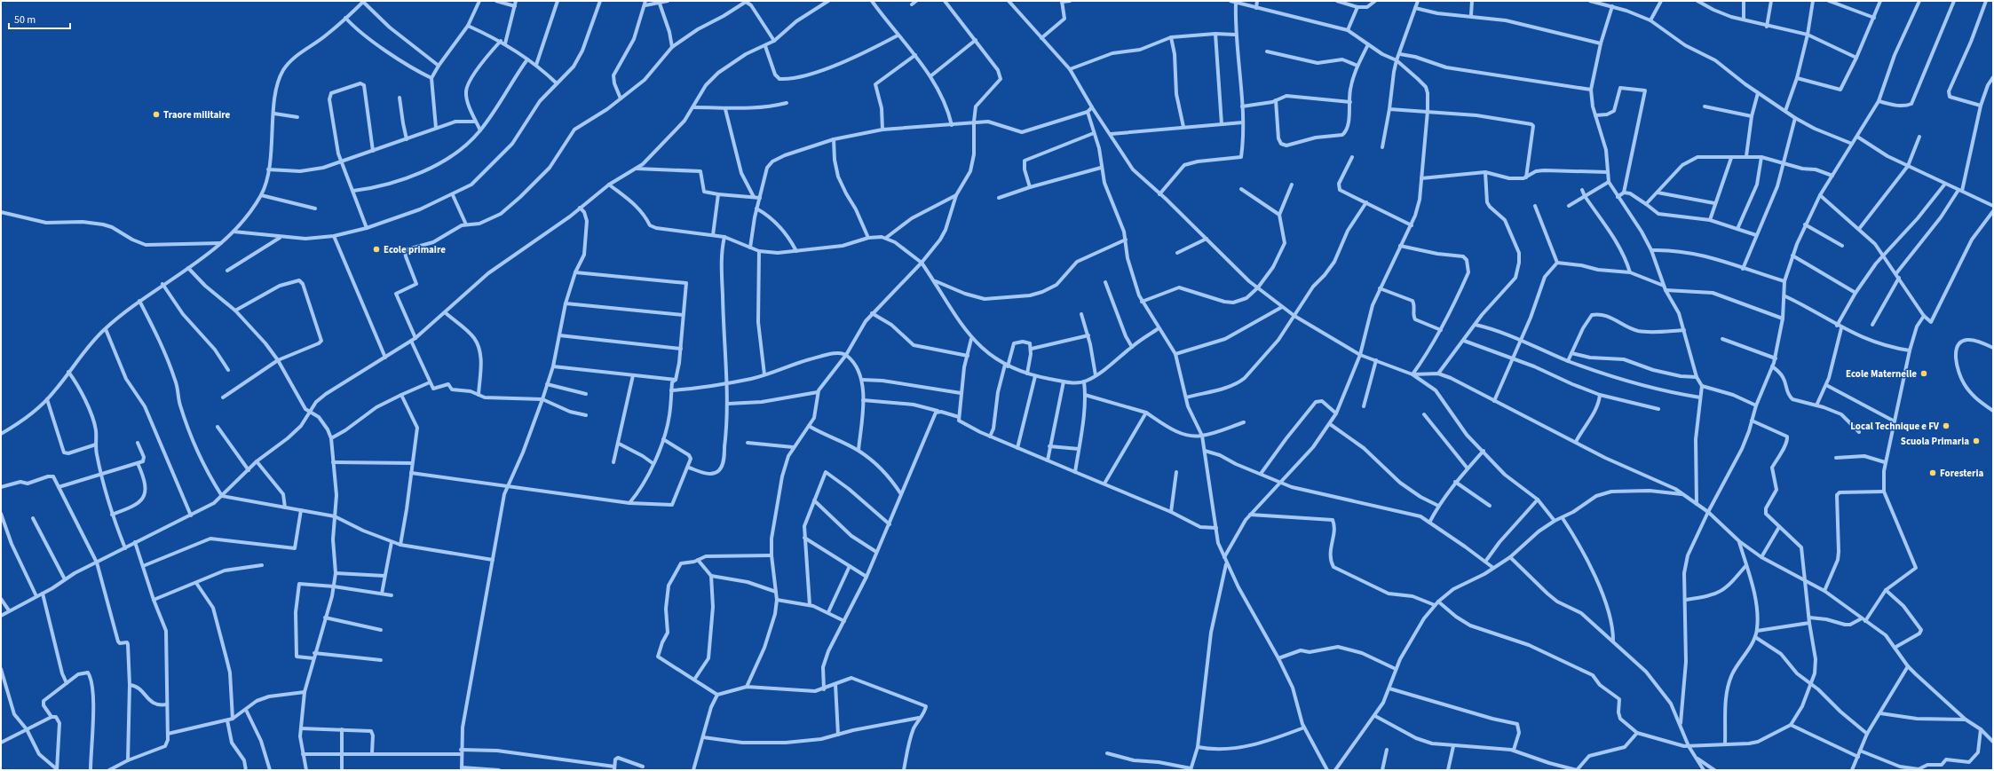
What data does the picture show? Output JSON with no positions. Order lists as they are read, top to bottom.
{
  "places": [
    "Traore militaire",
    "Ecole primaire",
    "Ecole Maternelle",
    "Local Technique e FV",
    "Scuola Primaria",
    "Foresteria"
  ],
  "scale_bar": "50 m"
}
